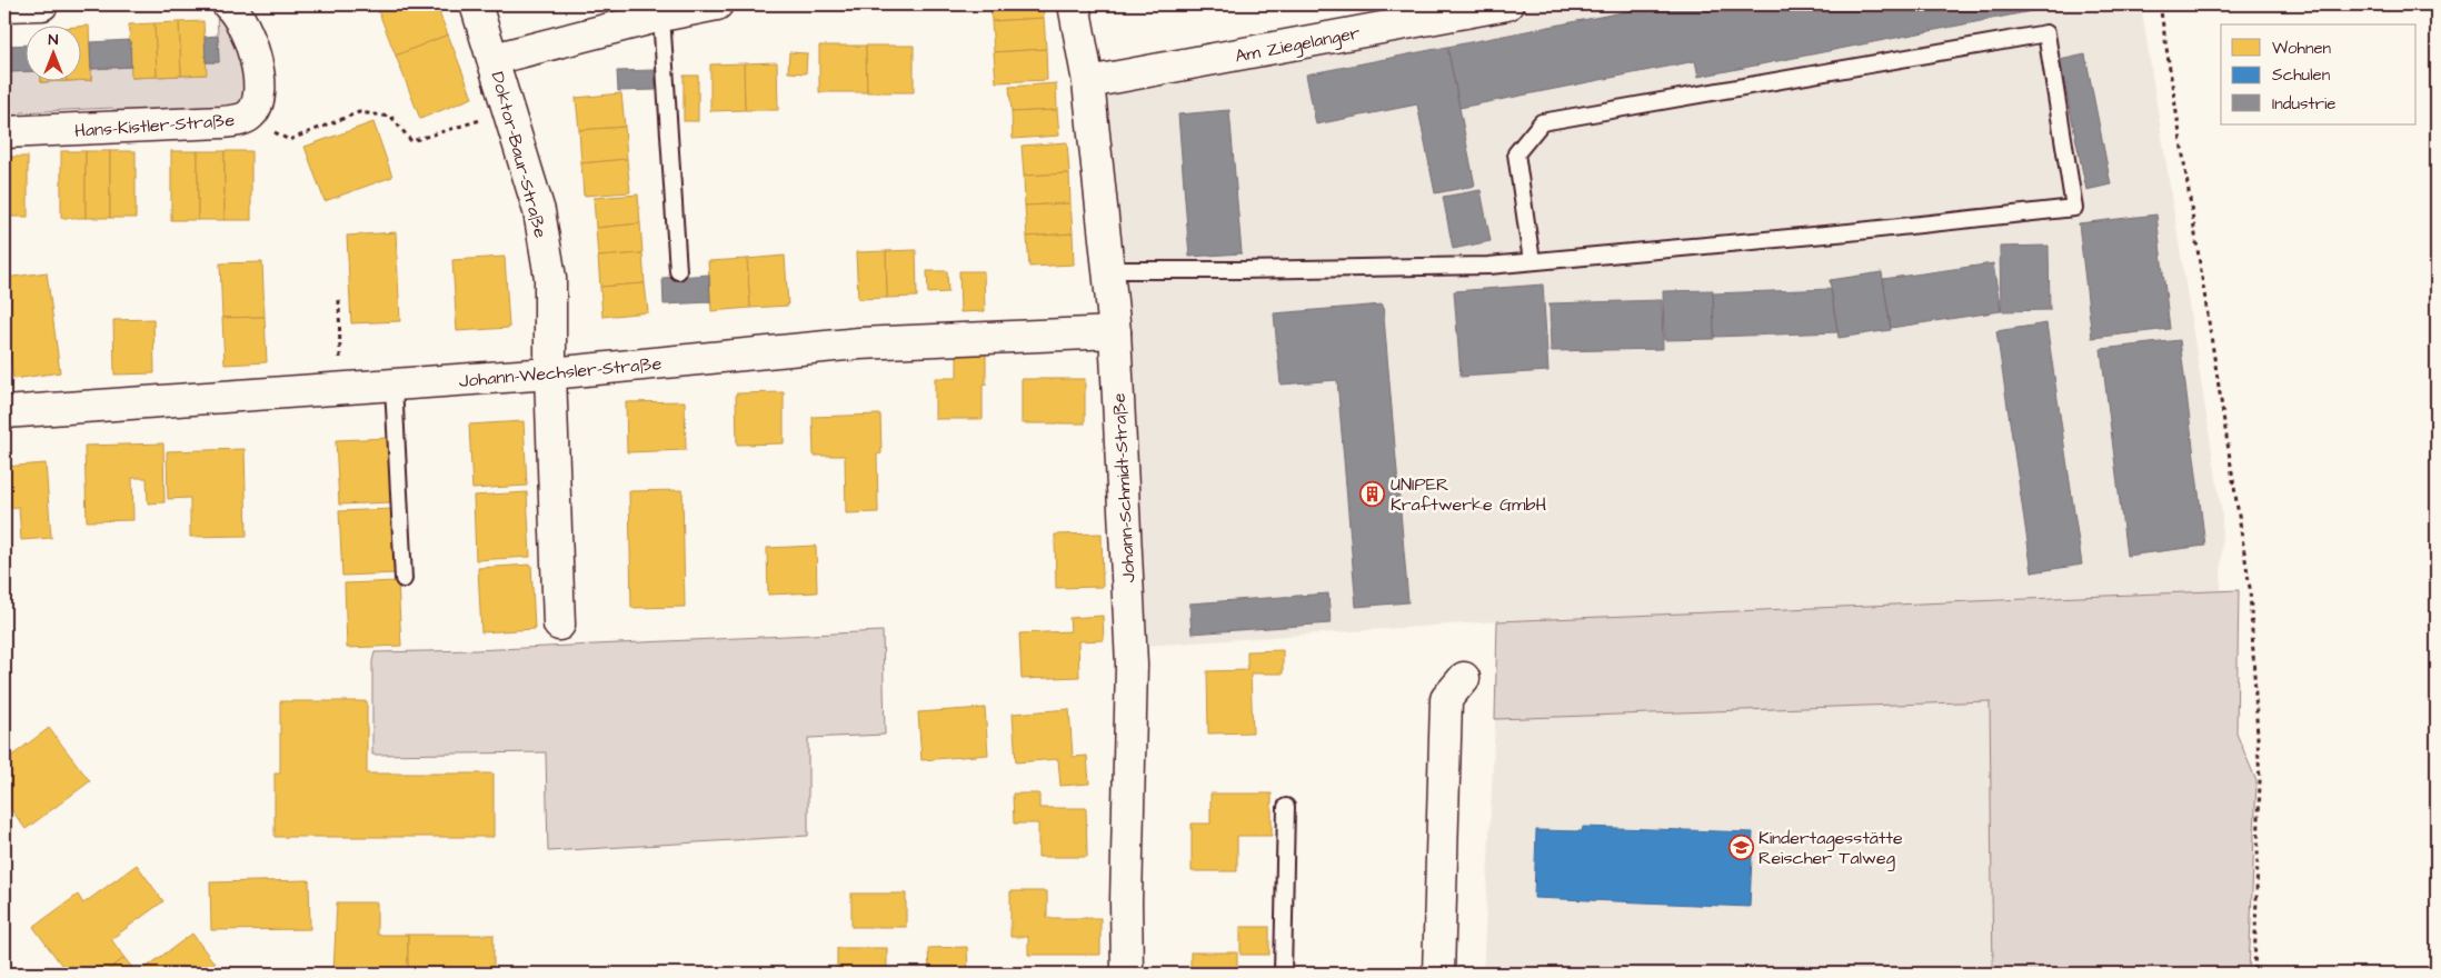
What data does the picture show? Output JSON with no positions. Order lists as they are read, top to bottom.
{
  "streets": {
    "street": [
      "Am Ziegelanger",
      "Hans-Kistler-Straße",
      "Doktor-Baur-Straße",
      "Johann-Wechsler-Straße",
      "Johann-Schmidt-Straße"
    ]
  },
  "crossings": [
    ["Am Ziegelanger", "Johann-Schmidt-Straße"],
    ["Doktor-Baur-Straße", "Johann-Wechsler-Straße"],
    ["Johann-Wechsler-Straße", "Johann-Schmidt-Straße"]
  ],
  "places": {
    "building": ["UNIPER Kraftwerke GmbH"],
    "school or university": ["Kindertagesstätte Reischer Talweg"]
  },
  "legend": ["Wohnen", "Schulen", "Industrie"],
  "north": "top"
}
